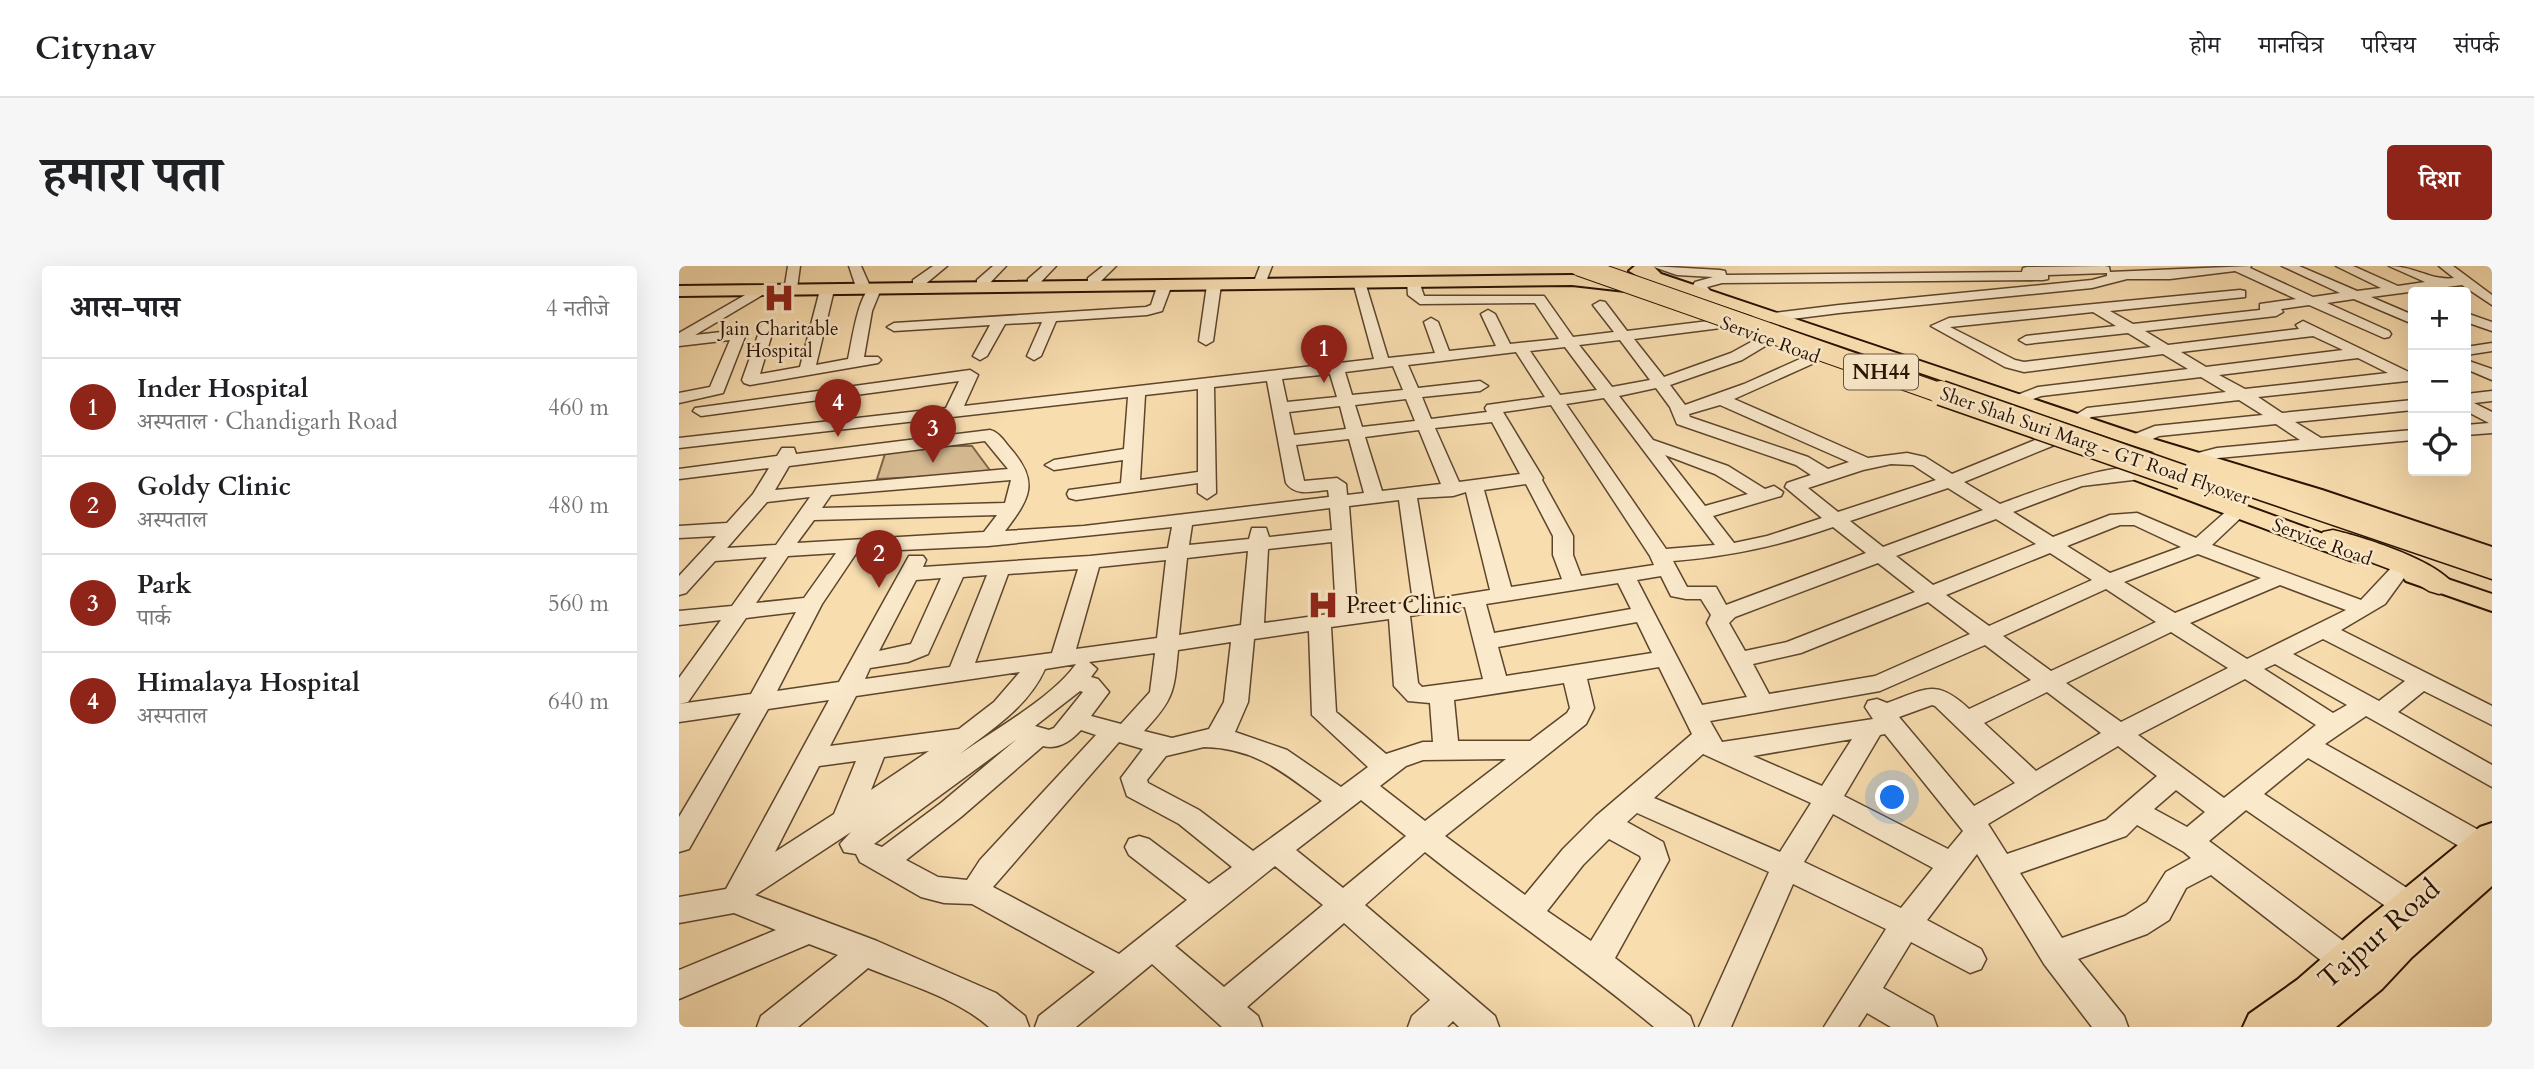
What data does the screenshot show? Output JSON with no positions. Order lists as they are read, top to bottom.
{
  "streets": {
    "highway": ["NH44", "Sher Shah Suri Marg - GT Road Flyover"],
    "main road": ["Service Road", "Tajpur Road"]
  },
  "crossings": [
    ["Service Road", "Sher Shah Suri Marg - GT Road Flyover"]
  ],
  "places": {
    "hospital": ["Jain Charitable Hospital", "Preet Clinic"]
  },
  "page": {
    "header": "Citynav",
    "nav": [
      "होम",
      "मानचित्र",
      "परिचय",
      "संपर्क"
    ],
    "title": "हमारा पता",
    "buttons": "दिशा",
    "heading": ["आस-पास", "4 नतीजे"],
    "map_buttons": ["+", "−"],
    "pins": [
      "1",
      "4",
      "3",
      "2"
    ],
    "list": [
      {
        "mark": "1",
        "name": "Inder Hospital",
        "note": "अस्पताल · Chandigarh Road",
        "value": "460 m"
      },
      {
        "mark": "2",
        "name": "Goldy Clinic",
        "note": "अस्पताल",
        "value": "480 m"
      },
      {
        "mark": "3",
        "name": "Park",
        "note": "पार्क",
        "value": "560 m"
      },
      {
        "mark": "4",
        "name": "Himalaya Hospital",
        "note": "अस्पताल",
        "value": "640 m"
      }
    ]
  }
}
